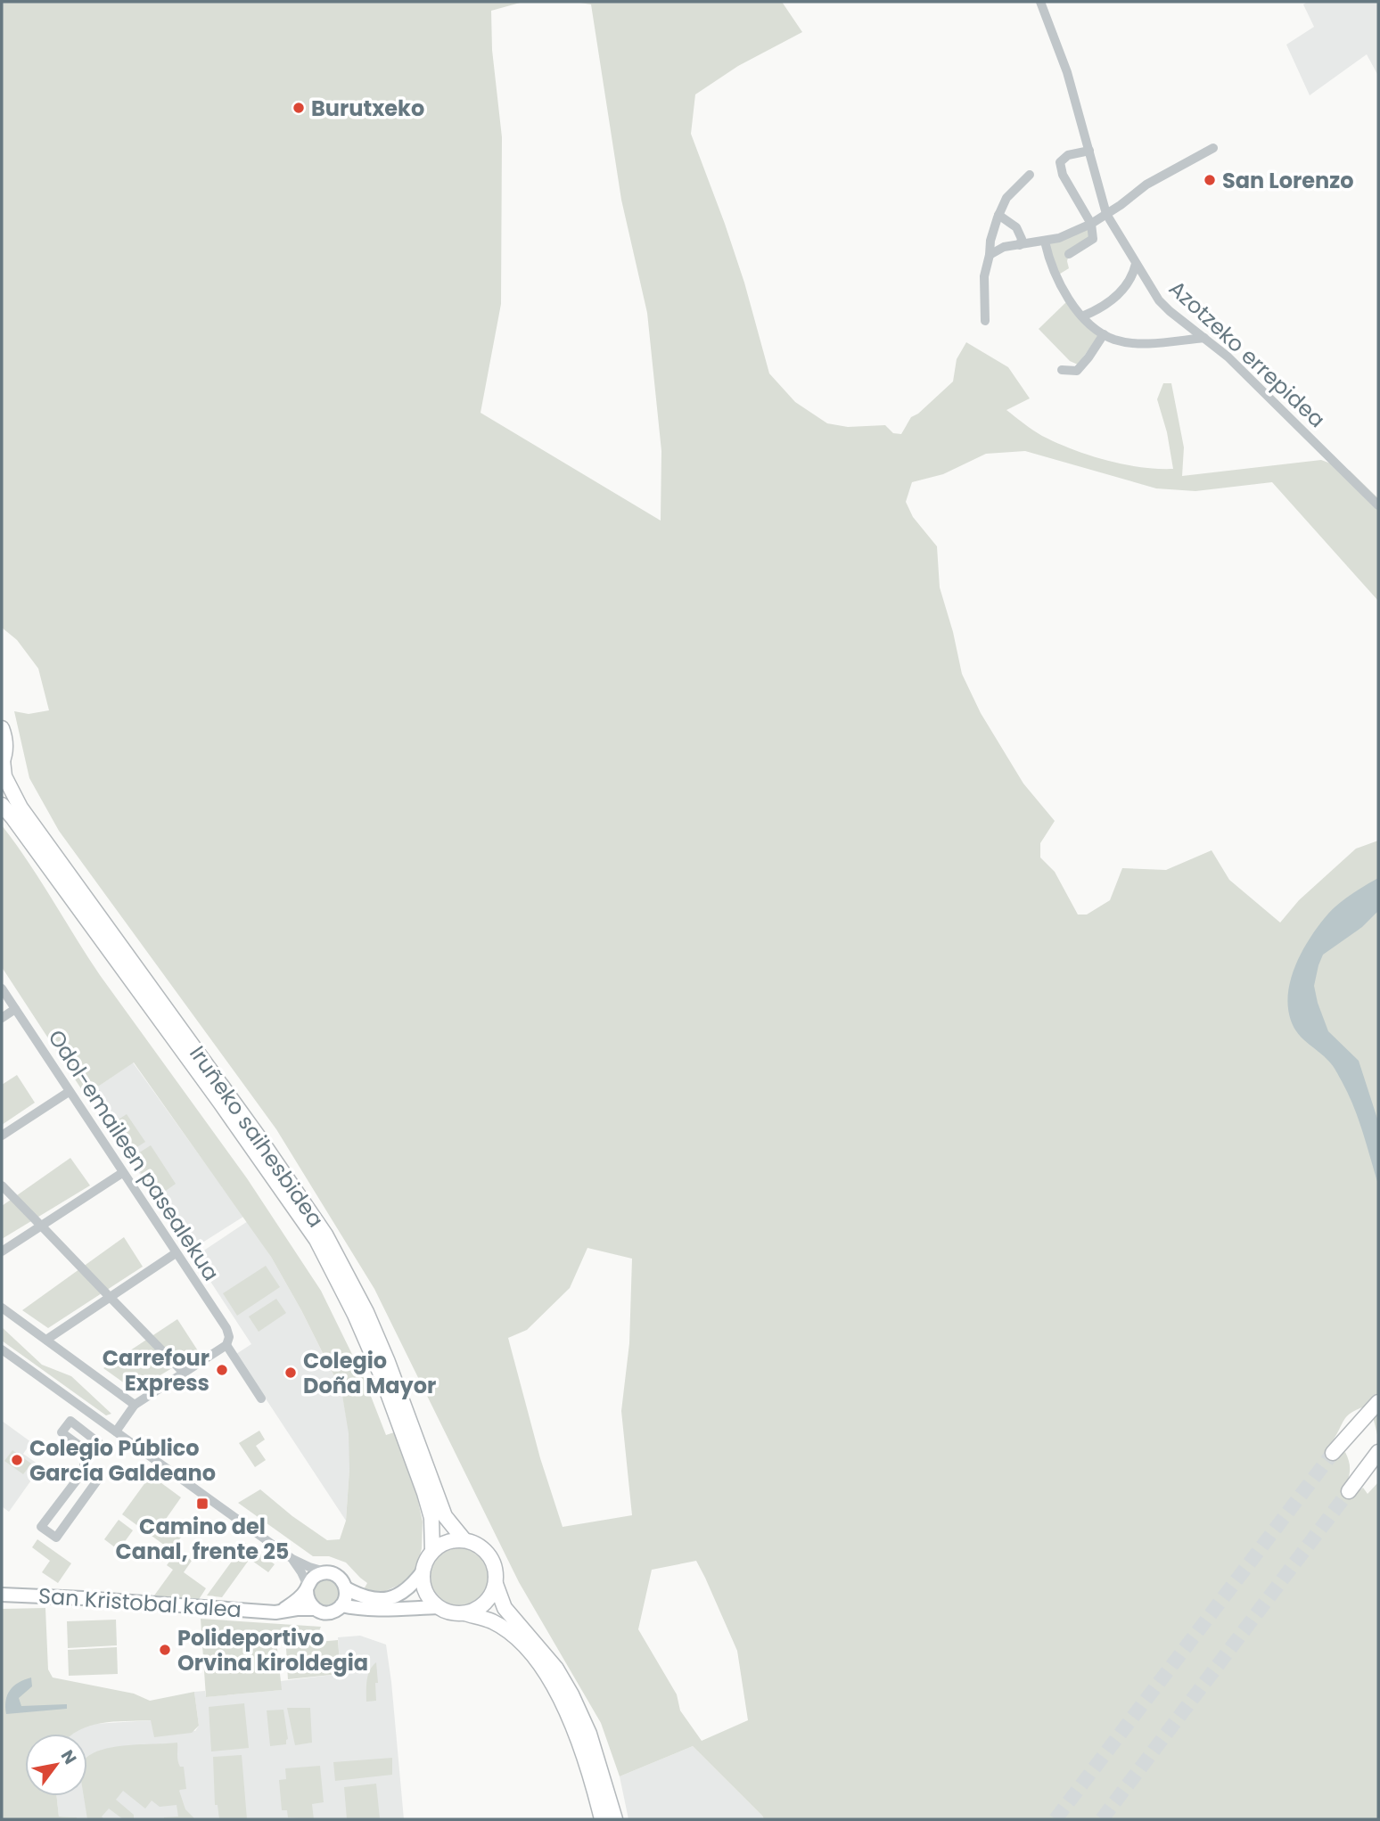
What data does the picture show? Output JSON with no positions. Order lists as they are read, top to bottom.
{
  "streets": {
    "highway": ["Iruñeko saihesbidea"],
    "main road": ["San Kristobal kalea"],
    "street": ["Azotzeko errepidea", "Odol-emaileen pasealekua"]
  },
  "places": {
    "other": [
      "Burutxeko",
      "San Lorenzo",
      "Carrefour Express",
      "Colegio Doña Mayor",
      "Colegio Público García Galdeano",
      "Polideportivo Orvina kiroldegia"
    ],
    "transit": ["Camino del Canal, frente 25"]
  },
  "north": "top right"
}
